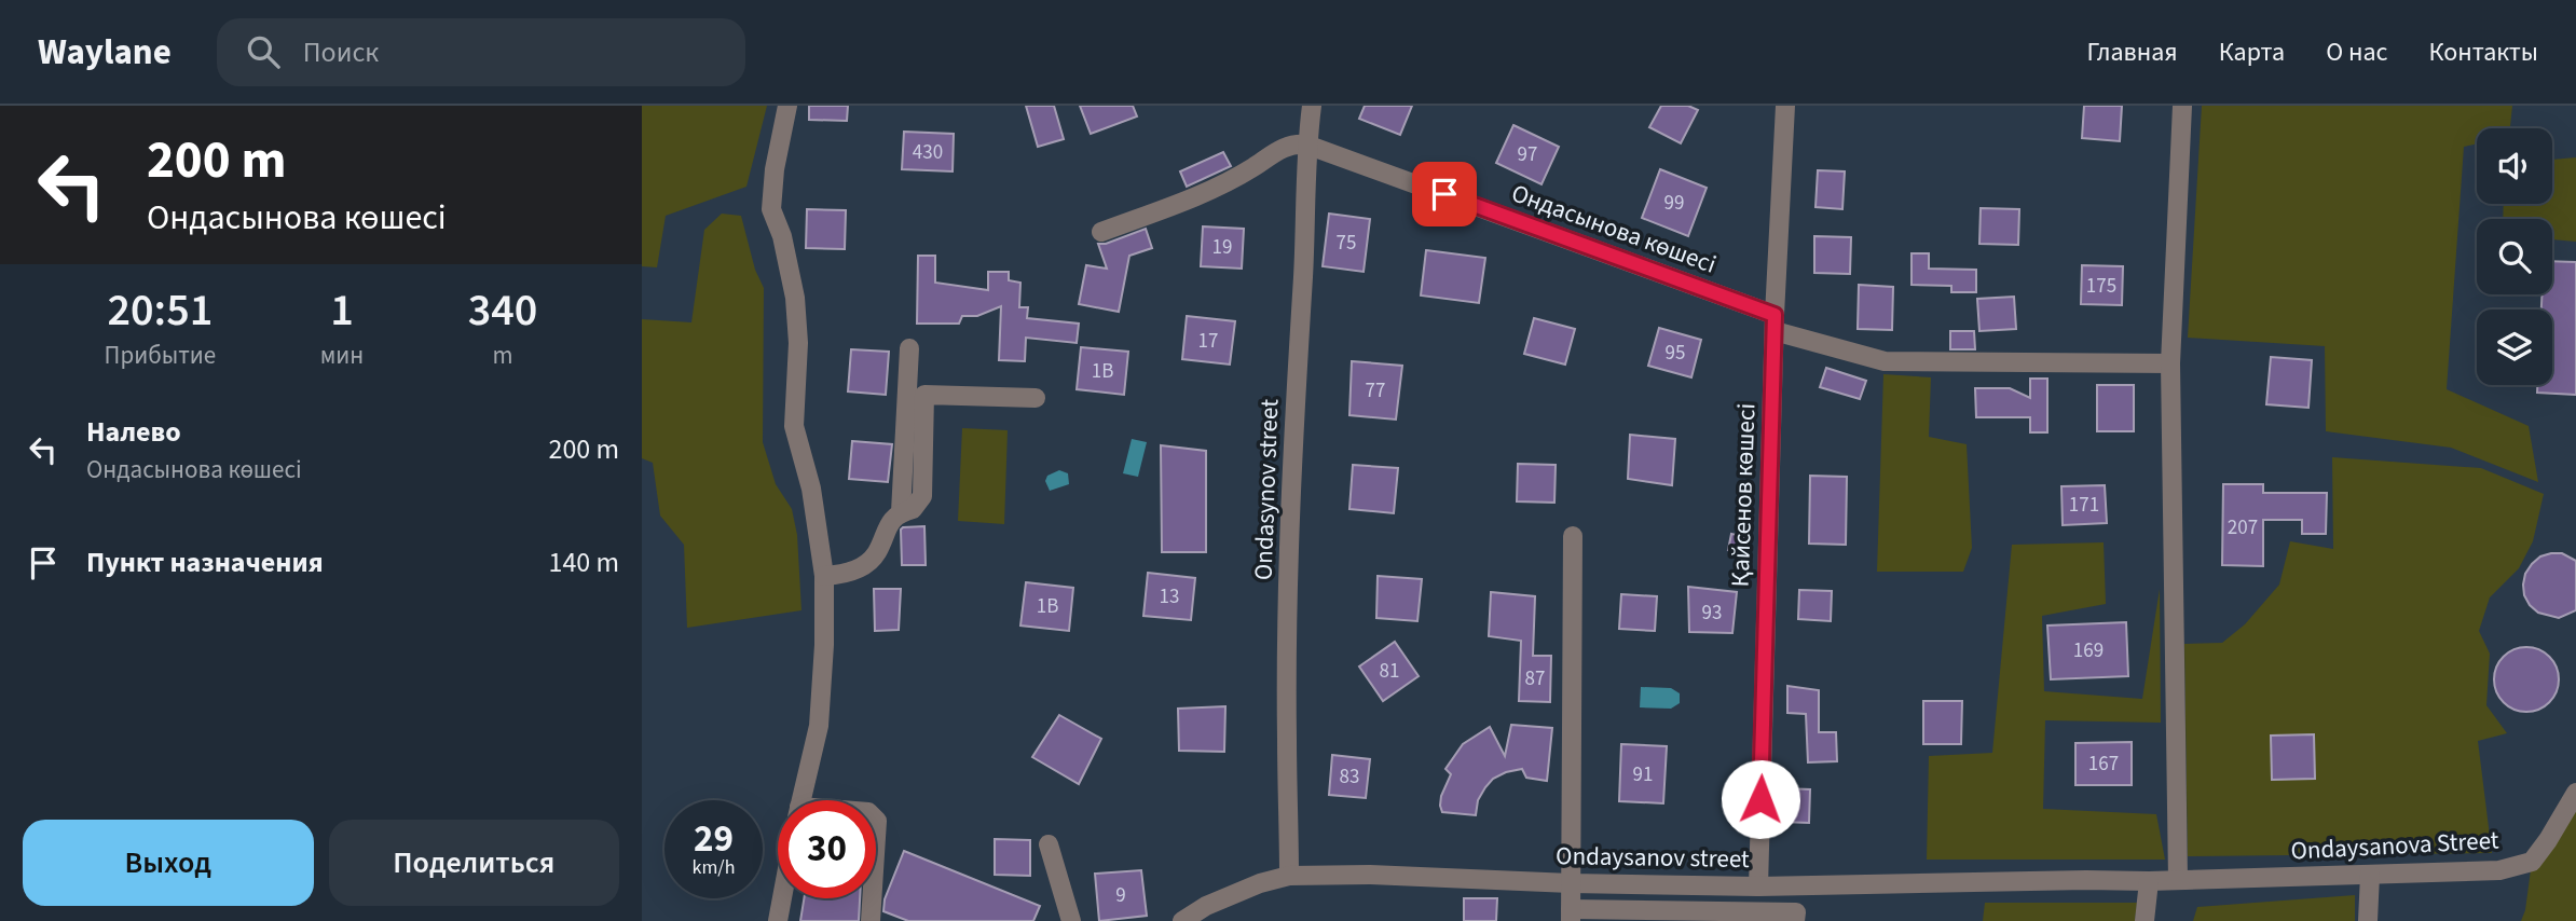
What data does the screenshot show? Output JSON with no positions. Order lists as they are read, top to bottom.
{
  "streets": {
    "street": [
      "Ондасынова көшесі",
      "Ondasynov street",
      "Қайсенов көшесі",
      "Ondaysanova Street",
      "Ondaysanov street"
    ]
  },
  "crossings": [
    ["Ондасынова көшесі", "Ondasynov street"],
    ["Ондасынова көшесі", "Қайсенов көшесі"],
    ["Ondasynov street", "Ondaysanov street"],
    ["Қайсенов көшесі", "Ondaysanov street"],
    ["Ondaysanova Street", "Ondaysanov street"]
  ],
  "house_numbers": [
    "430",
    "97",
    "99",
    "75",
    "19",
    "175",
    "17",
    "95",
    "1B",
    "77",
    "171",
    "207",
    "13",
    "1B",
    "93",
    "169",
    "81",
    "87",
    "167",
    "91",
    "83",
    "9"
  ],
  "page": {
    "header": "Waylane",
    "search": "Поиск",
    "nav": [
      "Главная",
      "Карта",
      "О нас",
      "Контакты"
    ],
    "turn": ["200 m", "Ондасынова көшесі"],
    "eta": [
      "20:51",
      "Прибытие",
      "1",
      "мин",
      "340",
      "m"
    ],
    "list": [
      {
        "name": "Налево",
        "note": "Ондасынова көшесі",
        "value": "200 m"
      },
      {
        "name": "Пункт назначения",
        "value": "140 m"
      }
    ],
    "speed": "29 km/h",
    "limit": "30",
    "buttons": ["Выход", "Поделиться"]
  }
}
